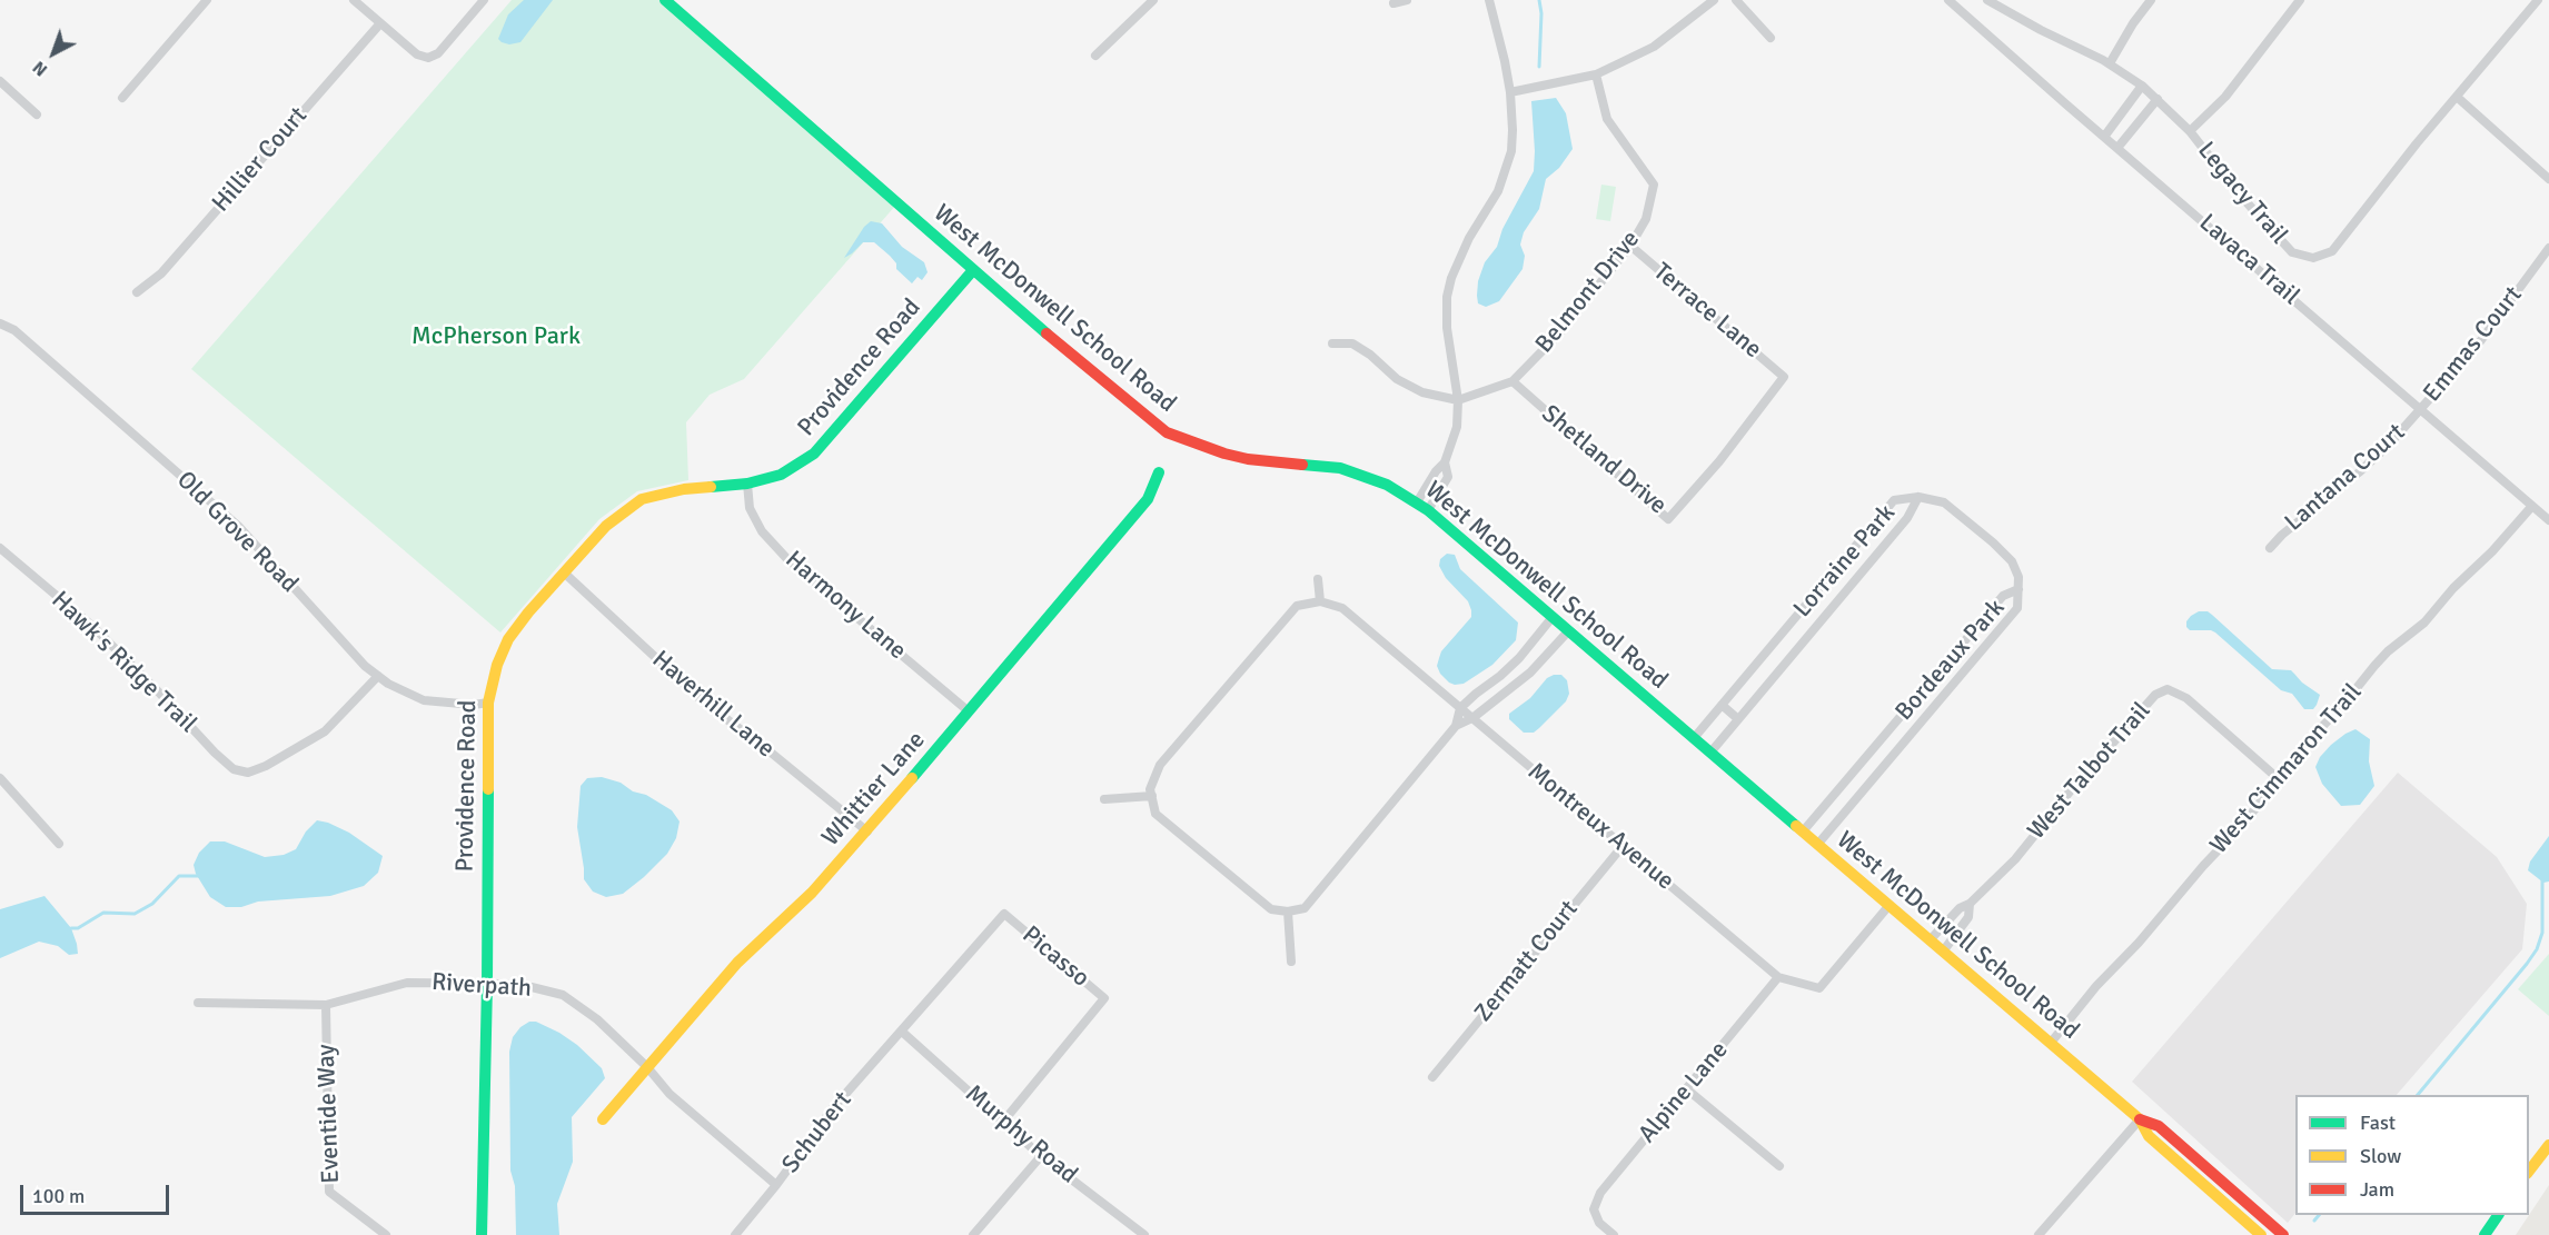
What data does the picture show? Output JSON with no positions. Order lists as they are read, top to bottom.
{
  "streets": {
    "main road": ["West McDonwell School Road", "Providence Road", "Whittier Lane"],
    "street": [
      "Hillier Court",
      "Legacy Trail",
      "Lavaca Trail",
      "Belmont Drive",
      "Terrace Lane",
      "Emmas Court",
      "Shetland Drive",
      "Lantana Court",
      "Old Grove Road",
      "Lorraine Park",
      "Harmony Lane",
      "Bordeaux Park",
      "Hawk's Ridge Trail",
      "Haverhill Lane",
      "West Cimmaron Trail",
      "West Talbot Trail",
      "Montreux Avenue",
      "Picasso",
      "Zermatt Court",
      "Riverpath",
      "Alpine Lane",
      "Eventide Way",
      "Schubert",
      "Murphy Road"
    ]
  },
  "crossings": [
    ["Lavaca Trail", "Emmas Court"],
    ["Lavaca Trail", "Lantana Court"],
    ["Lavaca Trail", "West Cimmaron Trail"],
    ["Belmont Drive", "Terrace Lane"],
    ["Belmont Drive", "Shetland Drive"],
    ["West McDonwell School Road", "Providence Road"],
    ["West McDonwell School Road", "Lorraine Park"],
    ["West McDonwell School Road", "Bordeaux Park"],
    ["West McDonwell School Road", "West Cimmaron Trail"],
    ["West McDonwell School Road", "West Talbot Trail"],
    ["West McDonwell School Road", "Montreux Avenue"],
    ["Terrace Lane", "Shetland Drive"],
    ["Emmas Court", "Lantana Court"],
    ["Providence Road", "Old Grove Road"],
    ["Providence Road", "Harmony Lane"],
    ["Providence Road", "Haverhill Lane"],
    ["Providence Road", "Riverpath"],
    ["Old Grove Road", "Hawk's Ridge Trail"],
    ["Harmony Lane", "Whittier Lane"],
    ["Haverhill Lane", "Whittier Lane"],
    ["West Cimmaron Trail", "West Talbot Trail"],
    ["Whittier Lane", "Riverpath"],
    ["Montreux Avenue", "Zermatt Court"],
    ["Montreux Avenue", "Alpine Lane"],
    ["Picasso", "Schubert"],
    ["Picasso", "Murphy Road"],
    ["Riverpath", "Eventide Way"],
    ["Riverpath", "Schubert"],
    ["Schubert", "Murphy Road"]
  ],
  "parks": ["McPherson Park"],
  "legend": ["Fast", "Slow", "Jam"],
  "scale_bar": "100 m",
  "north": "bottom left"
}
